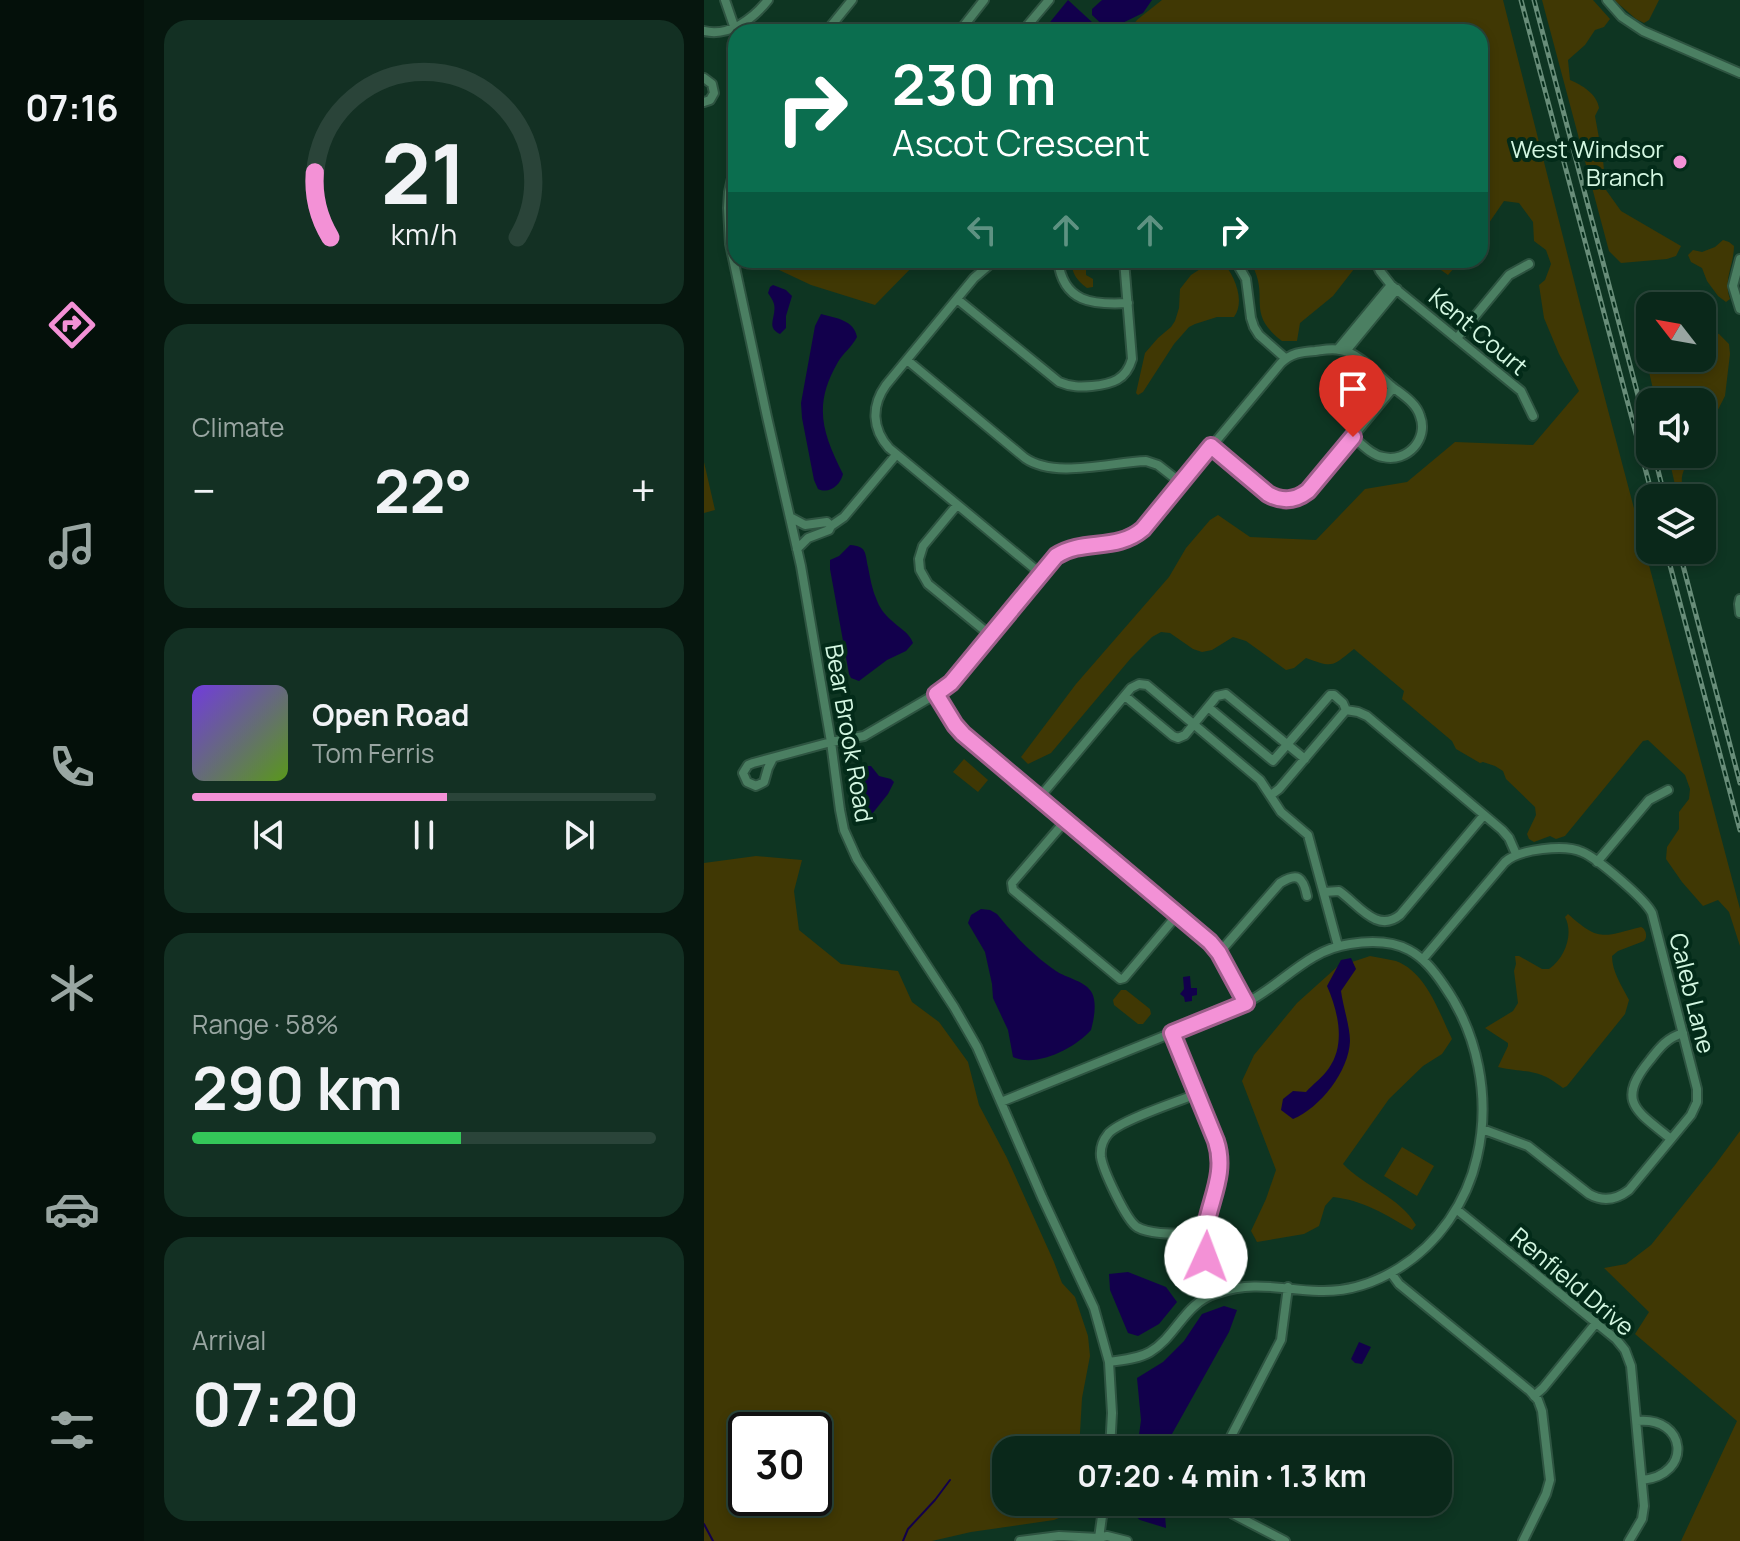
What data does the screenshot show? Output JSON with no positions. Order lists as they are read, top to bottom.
{
  "streets": {
    "street": [
      "Kent Court",
      "Bear Brook Road",
      "Caleb Lane",
      "Renfield Drive"
    ]
  },
  "places": ["West Windsor Branch"],
  "north": "top left",
  "page": {
    "tabs": "07:16",
    "turn": ["230 m", "Ascot Crescent"],
    "tile": [
      "Climate",
      ["Range · 58%", "290 km"],
      ["Arrival", "07:20"]
    ],
    "heat": ["−", "22°", "+"],
    "song": ["Open Road", "Tom Ferris"],
    "limit": "30",
    "trip": "07:20 · 4 min · 1.3 km",
    "gauge": ["21", "km/h"]
  }
}
